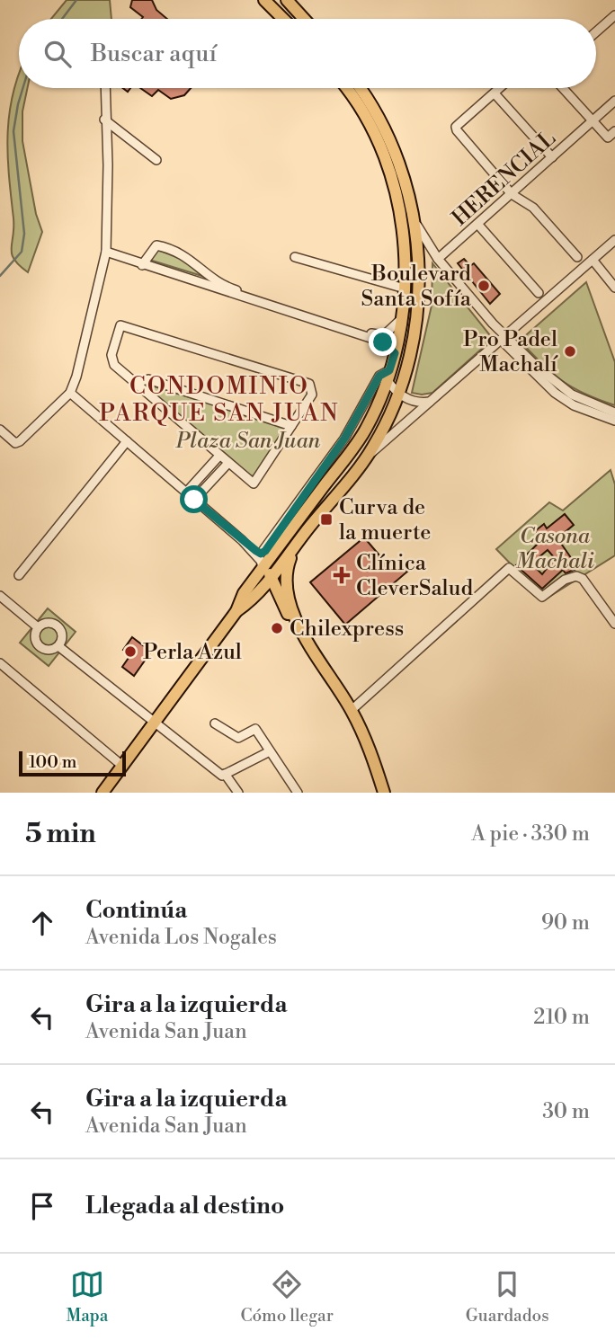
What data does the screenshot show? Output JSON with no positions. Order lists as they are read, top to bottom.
{
  "streets": {
    "street": ["HERENCIAL"]
  },
  "districts": ["CONDOMINIO PARQUE SAN JUAN"],
  "parks": ["Plaza San Juan", "Casona Machali"],
  "places": {
    "other": [
      "Boulevard Santa Sofía",
      "Pro Padel Machalí",
      "Chilexpress",
      "Perla Azul"
    ],
    "transit": ["Curva de la muerte"],
    "health": ["Clínica CleverSalud"]
  },
  "scale_bar": "100 m",
  "page": {
    "search": "Buscar aquí",
    "scale": "100 m",
    "heading": ["5 min", "A pie · 330 m"],
    "list": [
      ["Continúa", "Avenida Los Nogales", "90 m"],
      ["Gira a la izquierda", "Avenida San Juan", "210 m"],
      ["Gira a la izquierda", "Avenida San Juan", "30 m"],
      "Llegada al destino"
    ],
    "nav": ["Mapa", "Cómo llegar", "Guardados"]
  }
}
